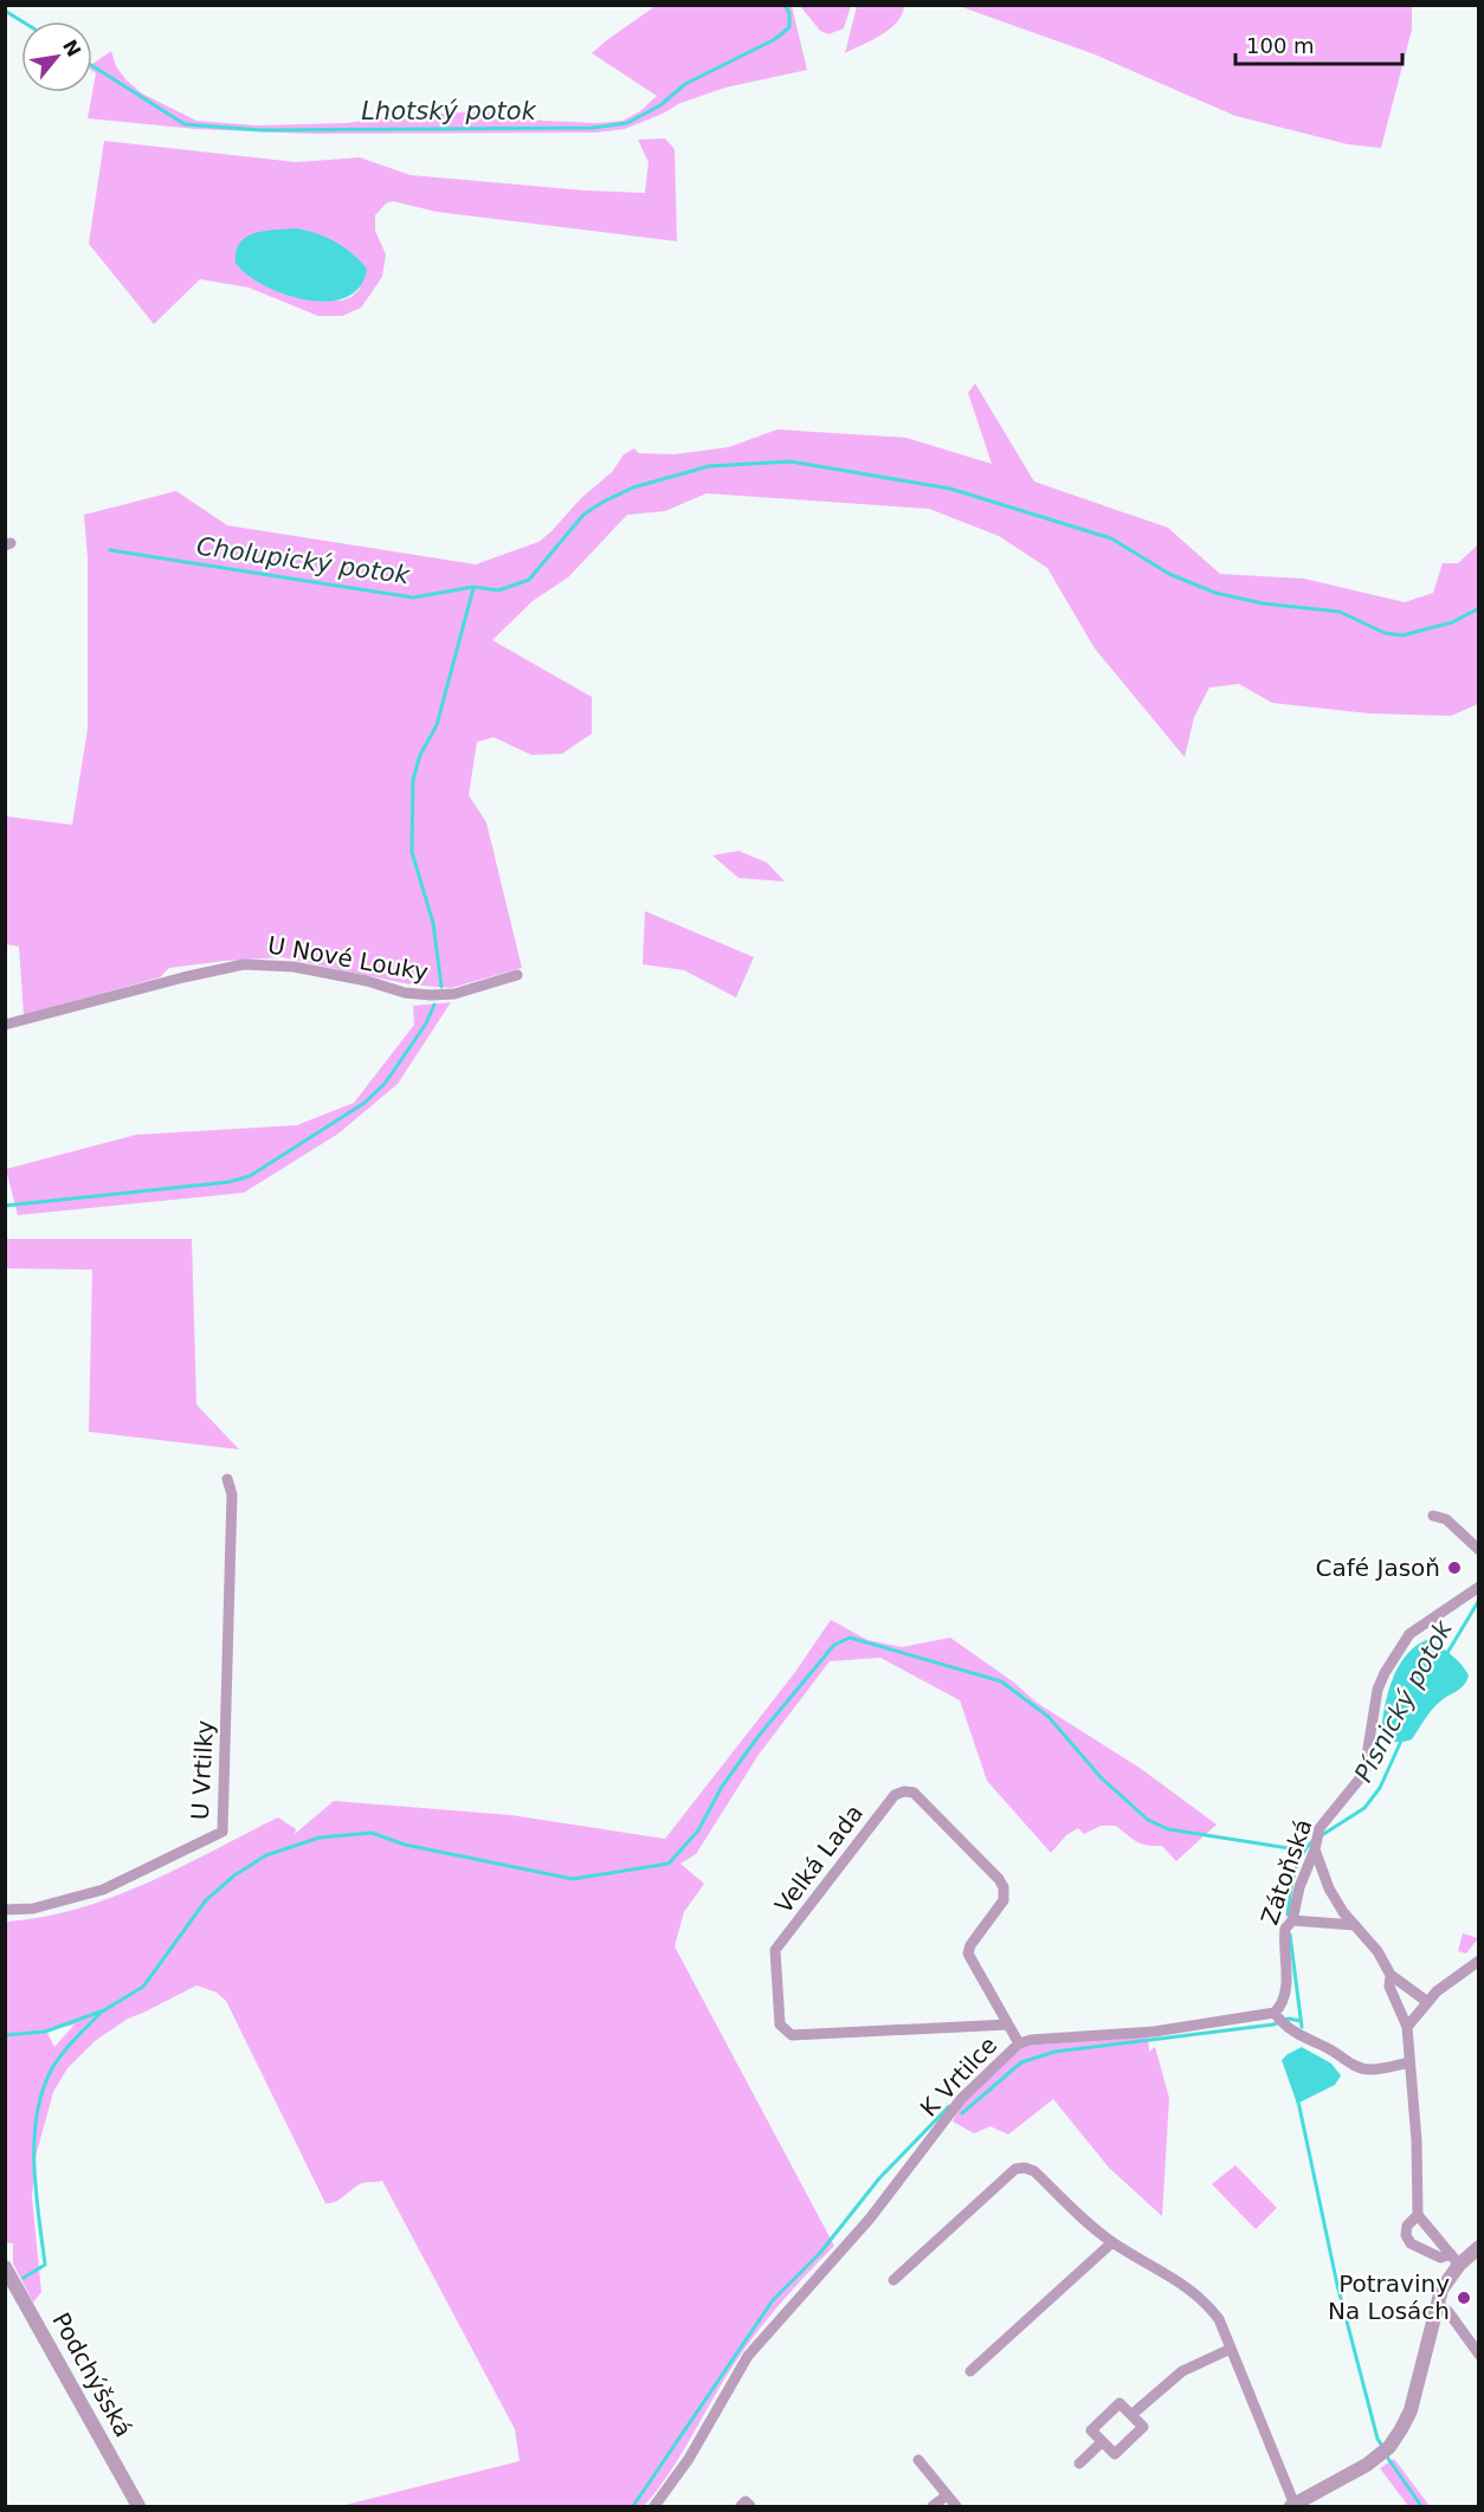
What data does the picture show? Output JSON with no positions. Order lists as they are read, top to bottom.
{
  "streets": {
    "street": [
      "U Nové Louky",
      "U Vrtilky",
      "Velká Lada",
      "Zátoňská",
      "K Vrtilce",
      "Podchýšská"
    ]
  },
  "crossings": [
    ["Velká Lada", "K Vrtilce"],
    ["Zátoňská", "K Vrtilce"]
  ],
  "water": ["Lhotský potok", "Cholupický potok", "Písnický potok"],
  "places": ["Café Jasoň", "Potraviny Na Losách"],
  "scale_bar": "100 m",
  "north": "top right"
}
